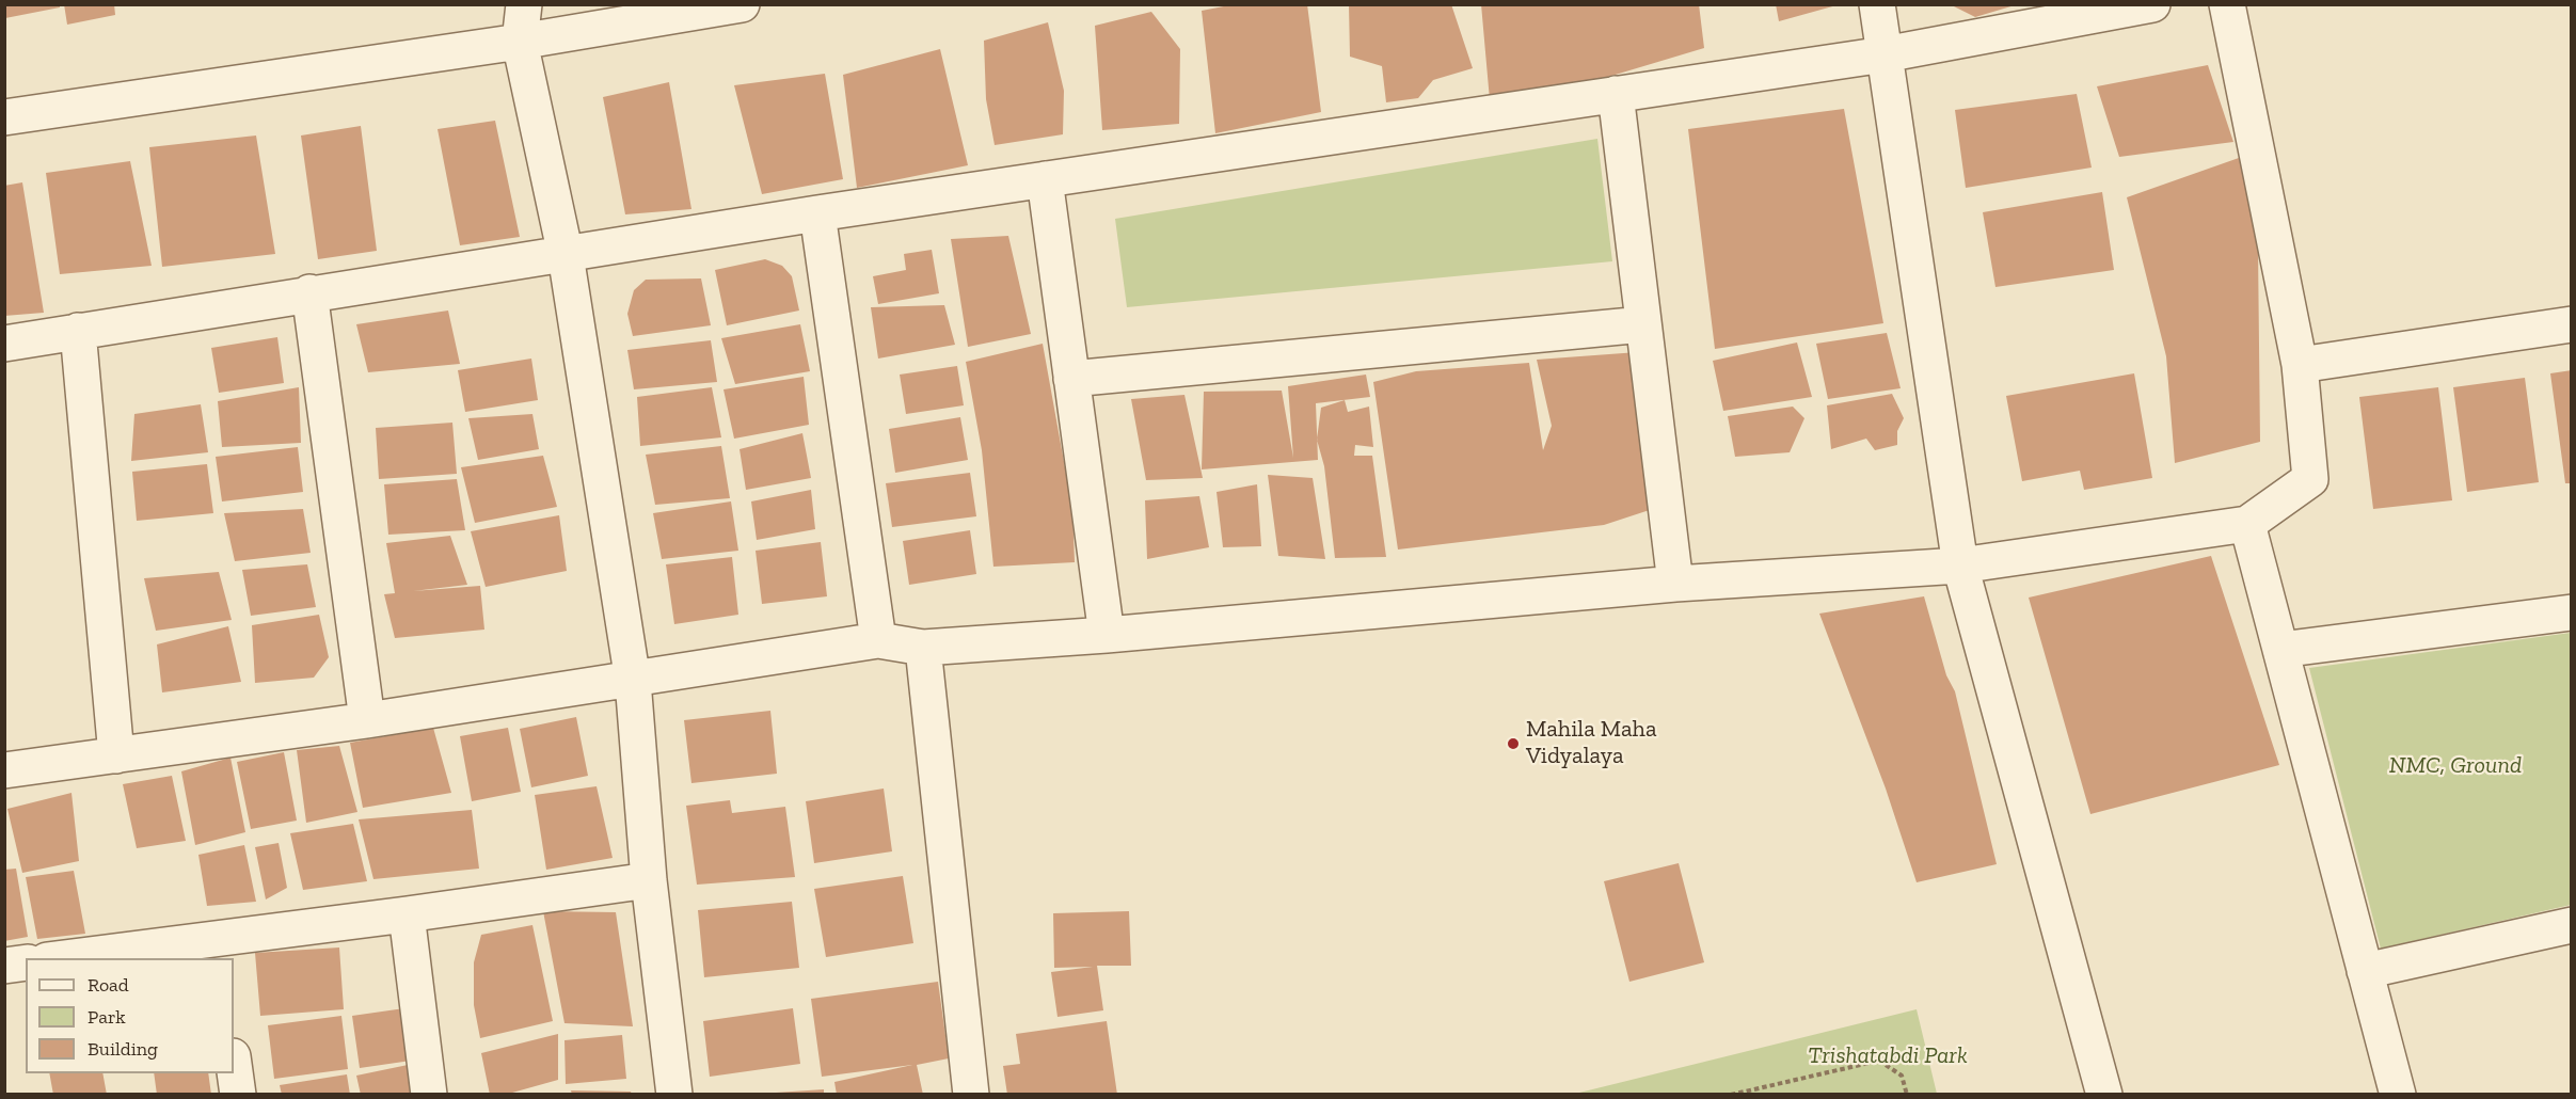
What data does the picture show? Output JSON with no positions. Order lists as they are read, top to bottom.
{
  "parks": ["NMC, Ground", "Trishatabdi Park"],
  "places": ["Mahila Maha Vidyalaya"],
  "legend": ["Road", "Park", "Building"]
}
